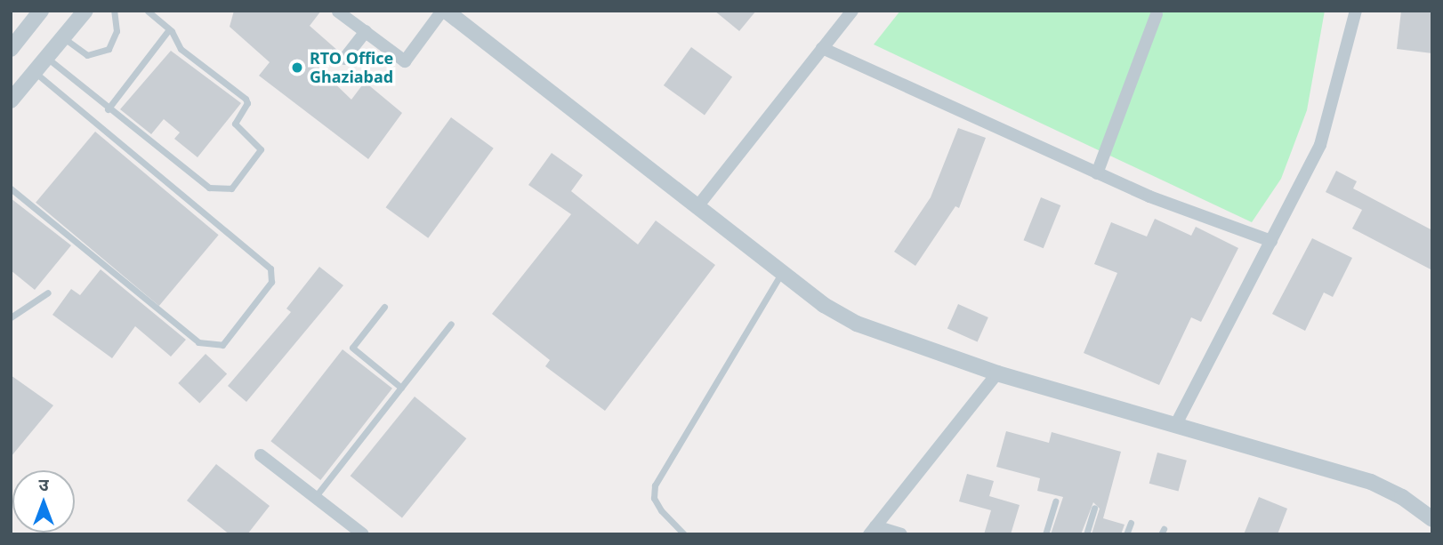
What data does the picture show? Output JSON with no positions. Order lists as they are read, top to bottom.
{
  "places": ["RTO Office Ghaziabad"],
  "north": "top"
}
